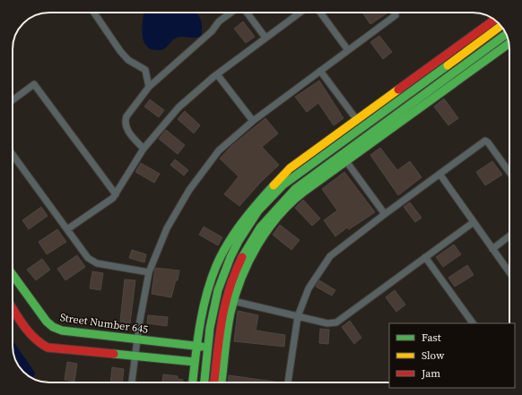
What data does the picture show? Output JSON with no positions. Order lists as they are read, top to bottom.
{
  "streets": {
    "street": ["Street Number 645"]
  },
  "legend": ["Fast", "Slow", "Jam"]
}
